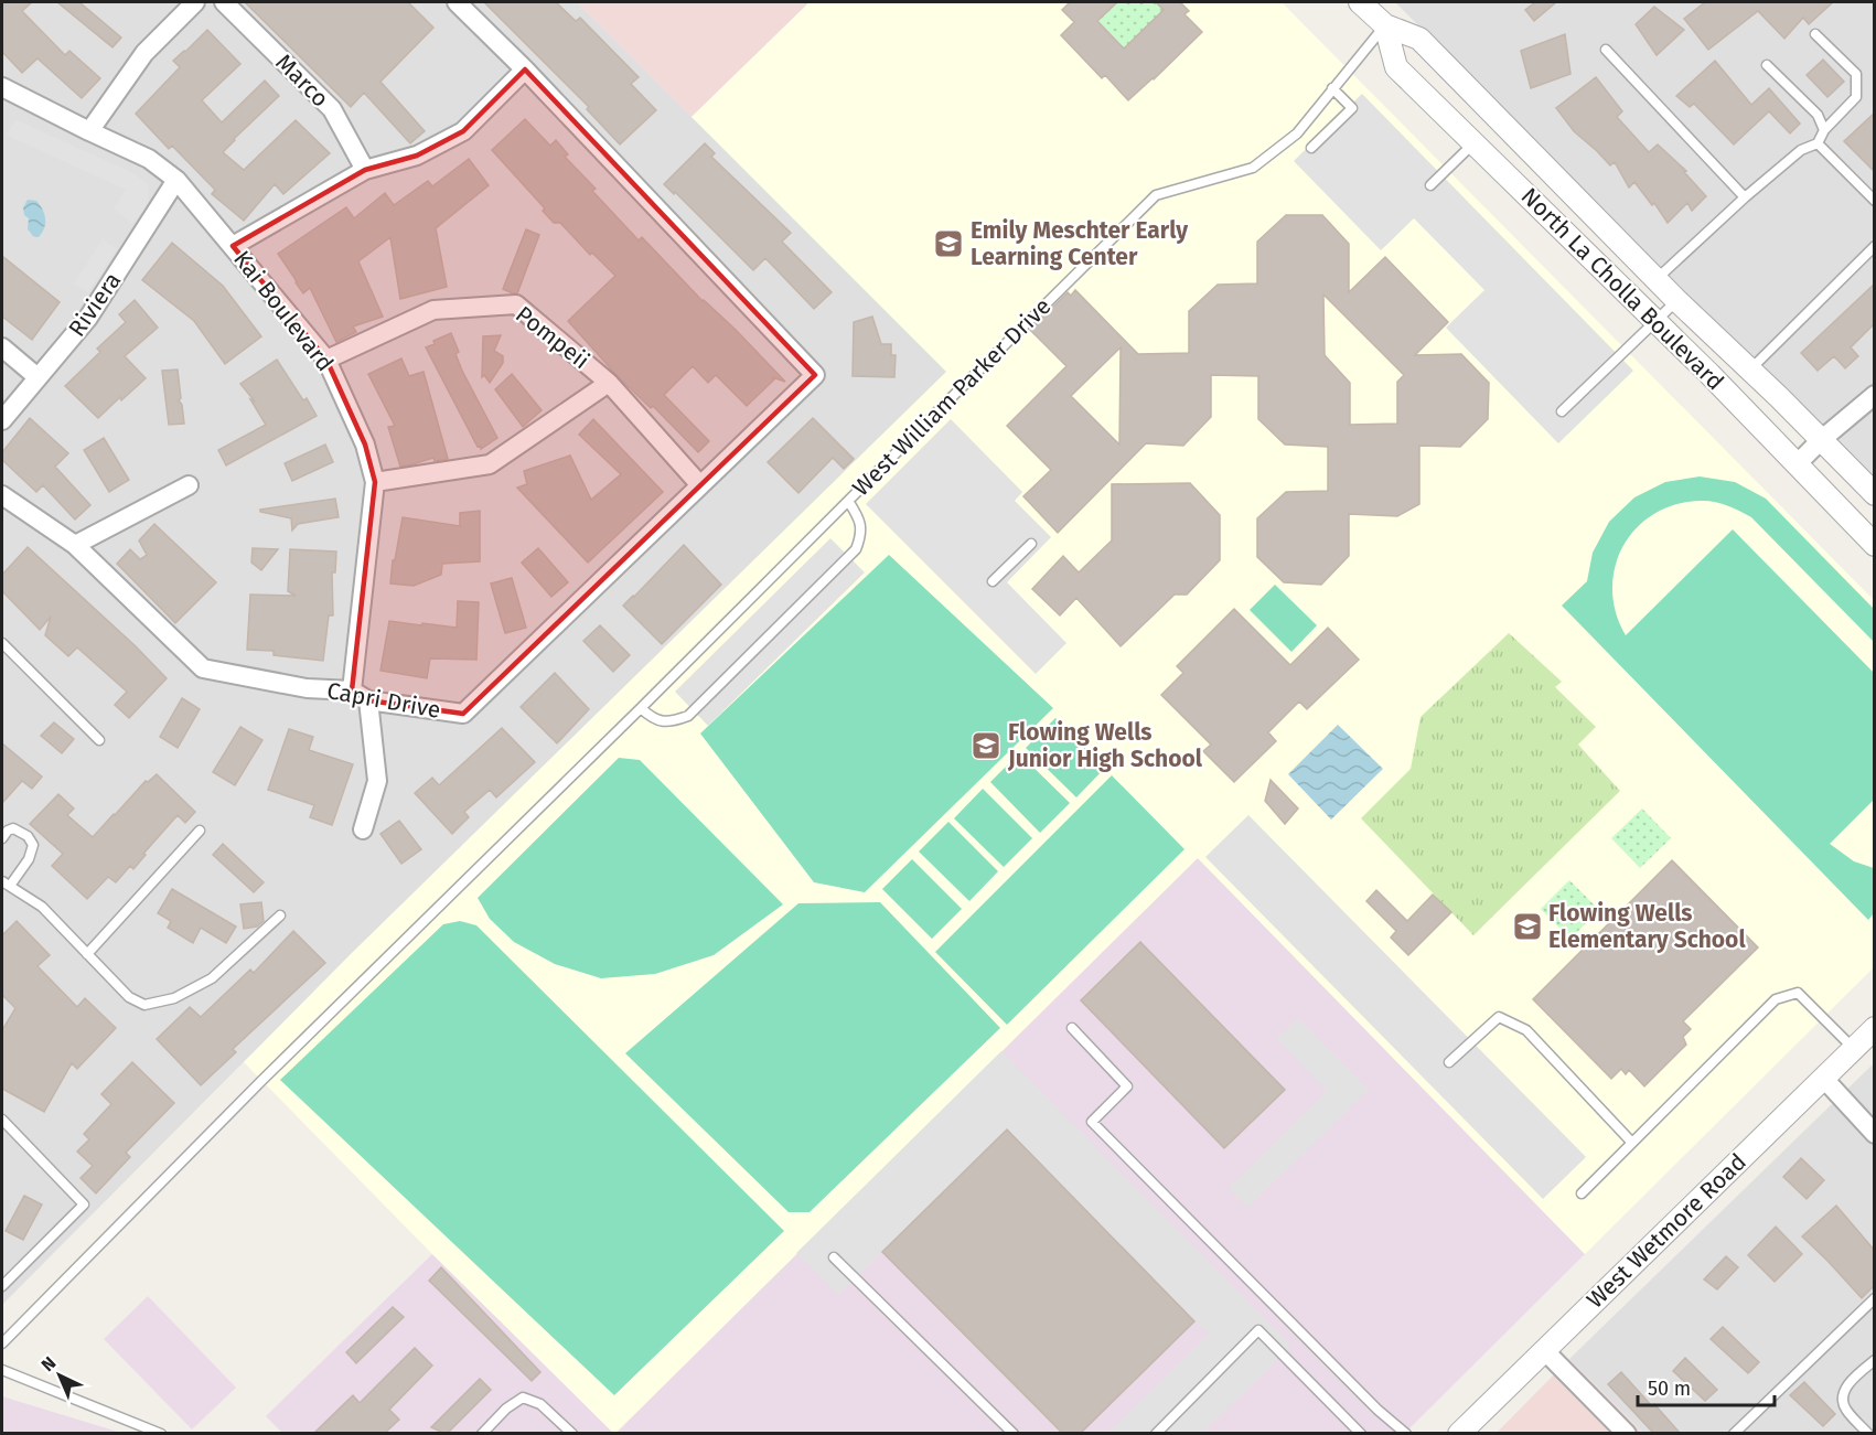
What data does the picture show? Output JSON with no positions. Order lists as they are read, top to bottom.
{
  "streets": {
    "street": [
      "Marco",
      "North La Cholla Boulevard",
      "Riviera",
      "Kai Boulevard",
      "Pompeii",
      "Capri Drive",
      "West Wetmore Road"
    ],
    "lane": ["West William Parker Drive"]
  },
  "crossings": [
    ["North La Cholla Boulevard", "West William Parker Drive"],
    ["Riviera", "Kai Boulevard"],
    ["Kai Boulevard", "Pompeii"],
    ["Kai Boulevard", "Capri Drive"],
    ["Pompeii", "Capri Drive"]
  ],
  "places": {
    "school or university": ["Emily Meschter Early Learning Center", "Flowing Wells Junior High School", "Flowing Wells Elementary School"]
  },
  "scale_bar": "50 m",
  "north": "top left"
}
